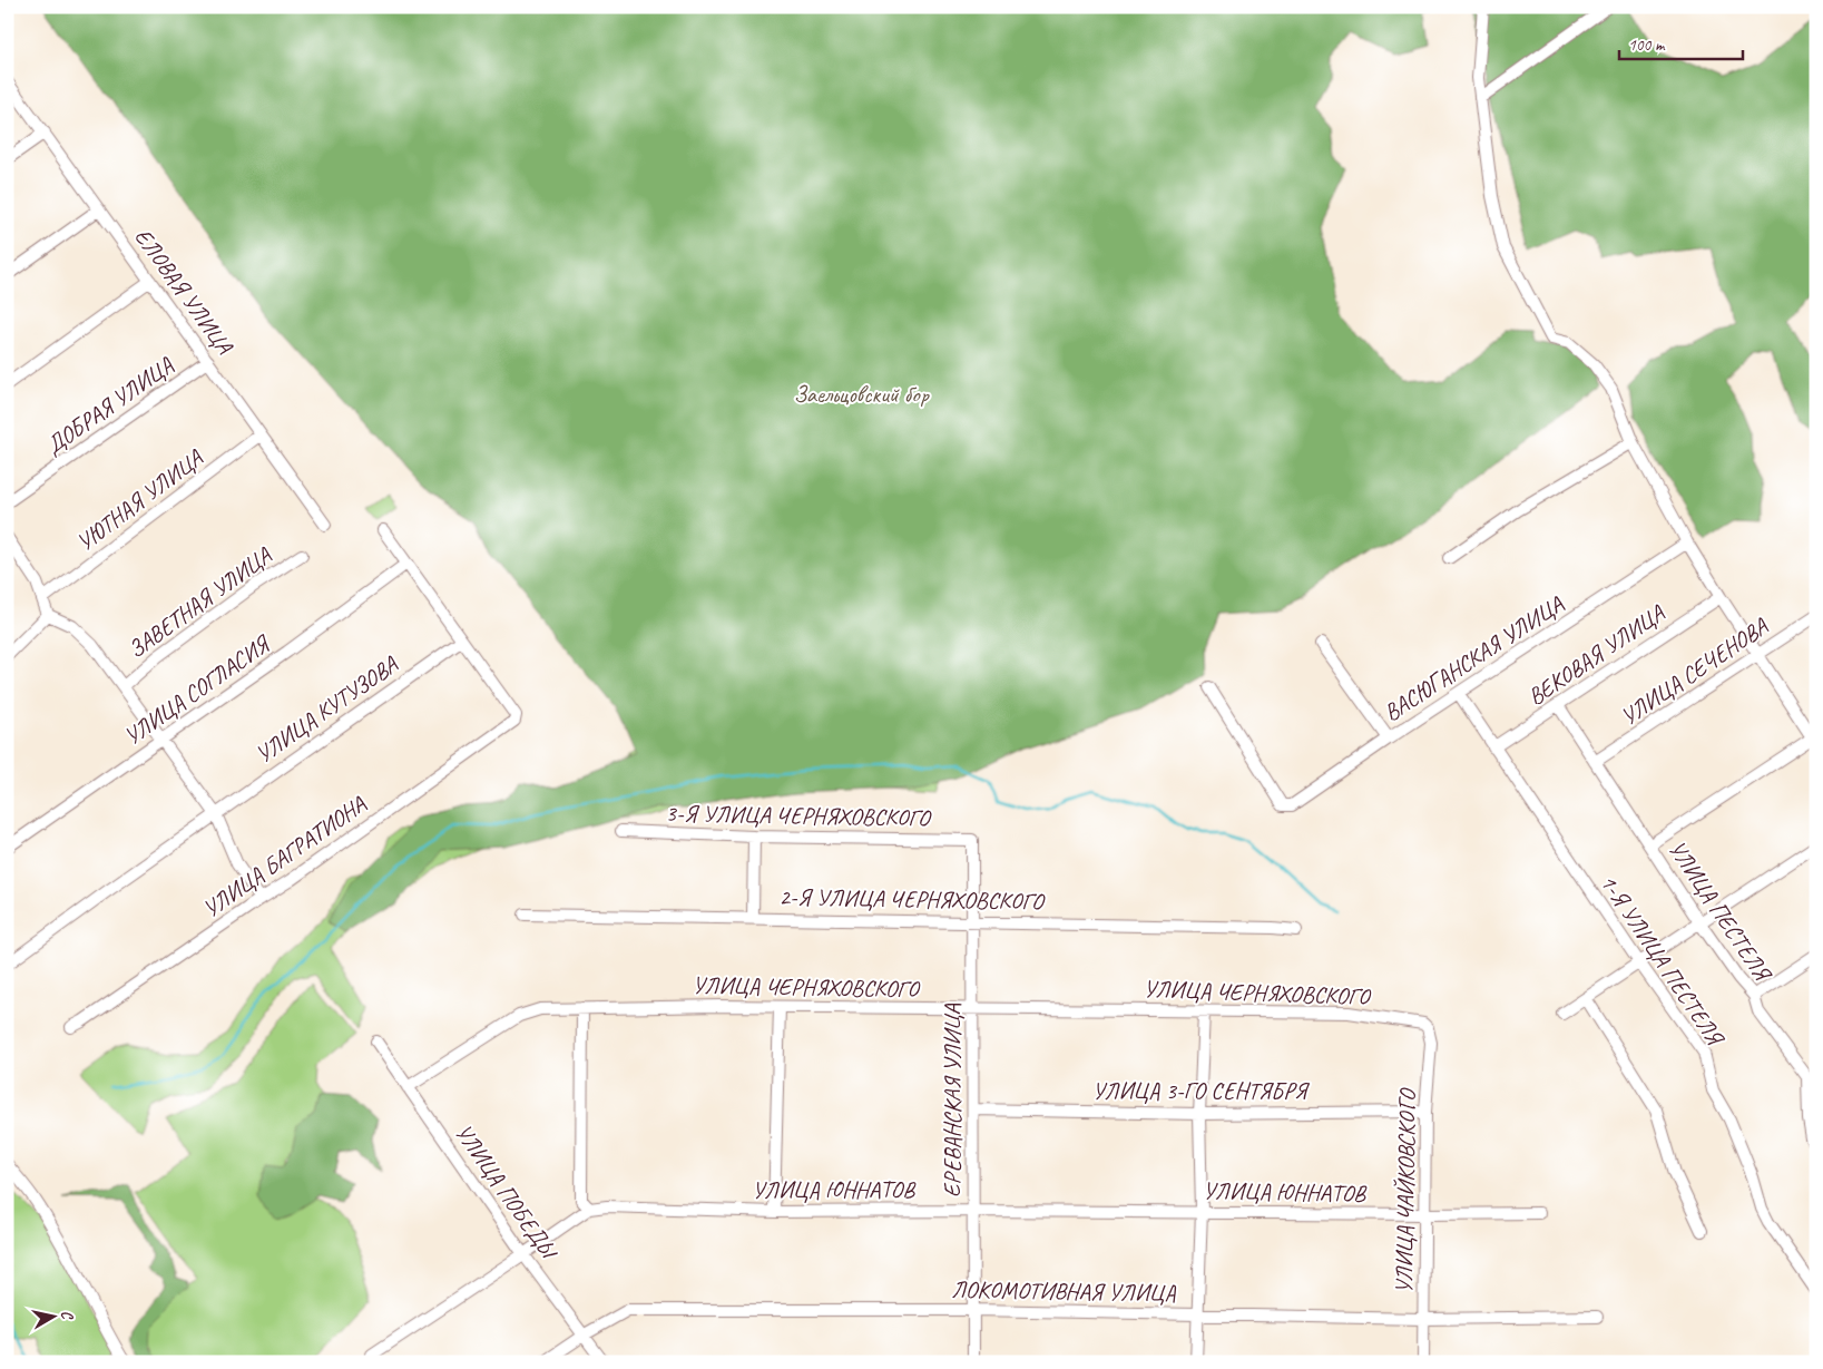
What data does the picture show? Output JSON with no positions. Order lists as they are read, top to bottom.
{
  "streets": {
    "street": [
      "ЕЛОВАЯ УЛИЦА",
      "ДОБРАЯ УЛИЦА",
      "УЮТНАЯ УЛИЦА",
      "ЗАВЕТНАЯ УЛИЦА",
      "ВЕКОВАЯ УЛИЦА",
      "ВАСЮГАНСКАЯ УЛИЦА",
      "УЛИЦА СЕЧЕНОВА",
      "УЛИЦА СОГЛАСИЯ",
      "УЛИЦА КУТУЗОВА",
      "3-Я УЛИЦА ЧЕРНЯХОВСКОГО",
      "УЛИЦА БАГРАТИОНА",
      "2-Я УЛИЦА ЧЕРНЯХОВСКОГО",
      "УЛИЦА ПЕСТЕЛЯ",
      "1-Я УЛИЦА ПЕСТЕЛЯ",
      "УЛИЦА ЧЕРНЯХОВСКОГО",
      "УЛИЦА 3-ГО СЕНТЯБРЯ",
      "ЕРЕВАНСКАЯ УЛИЦА",
      "УЛИЦА ЮННАТОВ",
      "УЛИЦА ПОБЕДЫ",
      "УЛИЦА ЧАЙКОВСКОГО",
      "ЛОКОМОТИВНАЯ УЛИЦА"
    ]
  },
  "crossings": [
    ["ЕЛОВАЯ УЛИЦА", "ДОБРАЯ УЛИЦА"],
    ["ЕЛОВАЯ УЛИЦА", "УЮТНАЯ УЛИЦА"],
    ["ВЕКОВАЯ УЛИЦА", "УЛИЦА ПЕСТЕЛЯ"],
    ["ВЕКОВАЯ УЛИЦА", "1-Я УЛИЦА ПЕСТЕЛЯ"],
    ["ВАСЮГАНСКАЯ УЛИЦА", "1-Я УЛИЦА ПЕСТЕЛЯ"],
    ["УЛИЦА СЕЧЕНОВА", "УЛИЦА ПЕСТЕЛЯ"],
    ["УЛИЦА КУТУЗОВА", "УЛИЦА БАГРАТИОНА"],
    ["3-Я УЛИЦА ЧЕРНЯХОВСКОГО", "ЕРЕВАНСКАЯ УЛИЦА"],
    ["2-Я УЛИЦА ЧЕРНЯХОВСКОГО", "ЕРЕВАНСКАЯ УЛИЦА"],
    ["УЛИЦА ЧЕРНЯХОВСКОГО", "ЕРЕВАНСКАЯ УЛИЦА"],
    ["УЛИЦА ЧЕРНЯХОВСКОГО", "УЛИЦА ПОБЕДЫ"],
    ["УЛИЦА ЧЕРНЯХОВСКОГО", "УЛИЦА ЧАЙКОВСКОГО"],
    ["УЛИЦА 3-ГО СЕНТЯБРЯ", "ЕРЕВАНСКАЯ УЛИЦА"],
    ["УЛИЦА 3-ГО СЕНТЯБРЯ", "УЛИЦА ЧАЙКОВСКОГО"],
    ["ЕРЕВАНСКАЯ УЛИЦА", "УЛИЦА ЮННАТОВ"],
    ["ЕРЕВАНСКАЯ УЛИЦА", "ЛОКОМОТИВНАЯ УЛИЦА"],
    ["УЛИЦА ЮННАТОВ", "УЛИЦА ЧАЙКОВСКОГО"],
    ["УЛИЦА ПОБЕДЫ", "ЛОКОМОТИВНАЯ УЛИЦА"],
    ["УЛИЦА ЧАЙКОВСКОГО", "ЛОКОМОТИВНАЯ УЛИЦА"]
  ],
  "parks": ["Заельцовский бор"],
  "scale_bar": "100 m",
  "north": "right"
}
